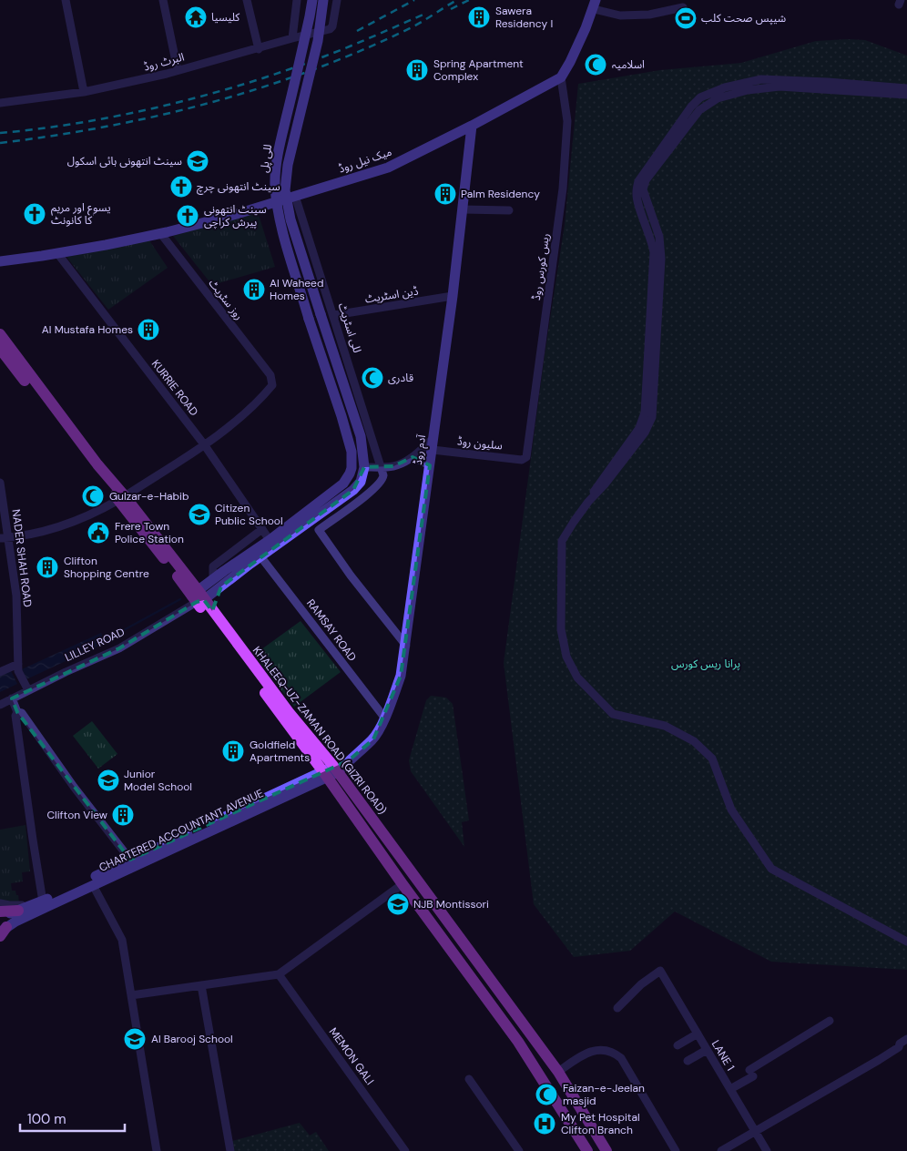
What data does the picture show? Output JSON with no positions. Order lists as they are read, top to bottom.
{
  "streets": {
    "main road": ["KHALEEQ-UZ-ZAMAN ROAD (GIZRI ROAD)"],
    "street": [
      "البرٹ روڈ",
      "للی پل",
      "میک نیل روڈ",
      "ریس کورس روڈ",
      "ڈین اسٹریٹ",
      "روز سٹریٹ",
      "للی اسٹریٹ",
      "KURRIE ROAD",
      "سلیون روڈ",
      "آدم روڈ",
      "NADER SHAH ROAD",
      "RAMSAY ROAD",
      "LILLEY ROAD",
      "CHARTERED ACCOUNTANT AVENUE",
      "LANE 1",
      "MEMON GALI"
    ]
  },
  "crossings": [
    ["للی پل", "LILLEY ROAD"],
    ["میک نیل روڈ", "ریس کورس روڈ"],
    ["میک نیل روڈ", "روز سٹریٹ"],
    ["میک نیل روڈ", "للی اسٹریٹ"],
    ["میک نیل روڈ", "KURRIE ROAD"],
    ["میک نیل روڈ", "آدم روڈ"],
    ["ریس کورس روڈ", "سلیون روڈ"],
    ["ڈین اسٹریٹ", "للی اسٹریٹ"],
    ["ڈین اسٹریٹ", "آدم روڈ"],
    ["روز سٹریٹ", "KURRIE ROAD"],
    ["KURRIE ROAD", "LILLEY ROAD"],
    ["سلیون روڈ", "آدم روڈ"],
    ["آدم روڈ", "RAMSAY ROAD"],
    ["آدم روڈ", "KHALEEQ-UZ-ZAMAN ROAD (GIZRI ROAD)"],
    ["آدم روڈ", "CHARTERED ACCOUNTANT AVENUE"],
    ["NADER SHAH ROAD", "LILLEY ROAD"],
    ["LILLEY ROAD", "KHALEEQ-UZ-ZAMAN ROAD (GIZRI ROAD)"],
    ["KHALEEQ-UZ-ZAMAN ROAD (GIZRI ROAD)", "CHARTERED ACCOUNTANT AVENUE"]
  ],
  "parks": ["پرانا ریس کورس"],
  "places": {
    "temple": ["کلیسیا"],
    "building": [
      "Sawera Residency I",
      "Spring Apartment Complex",
      "Palm Residency",
      "Al Waheed Homes",
      "Al Mustafa Homes",
      "Clifton Shopping Centre",
      "Goldfield Apartments",
      "Clifton View"
    ],
    "sports": ["شیپس صحت کلب"],
    "mosque": [
      "اسلامیہ",
      "قادری",
      "Gulzar-e-Habib",
      "Faizan-e-Jeelan masjid"
    ],
    "school or university": [
      "سینٹ انتھونی ہائی اسکول",
      "Citizen Public School",
      "Junior Model School",
      "NJB Montissori",
      "Al Barooj School"
    ],
    "church": ["سینٹ انتھونی چرچ", "یسوع اور مریم کا کانونٹ", "سینٹ انتھونی پیرش کراچی"],
    "public building": ["Frere Town Police Station"],
    "hospital": ["My Pet Hospital Clifton Branch"]
  },
  "scale_bar": "100 m"
}
